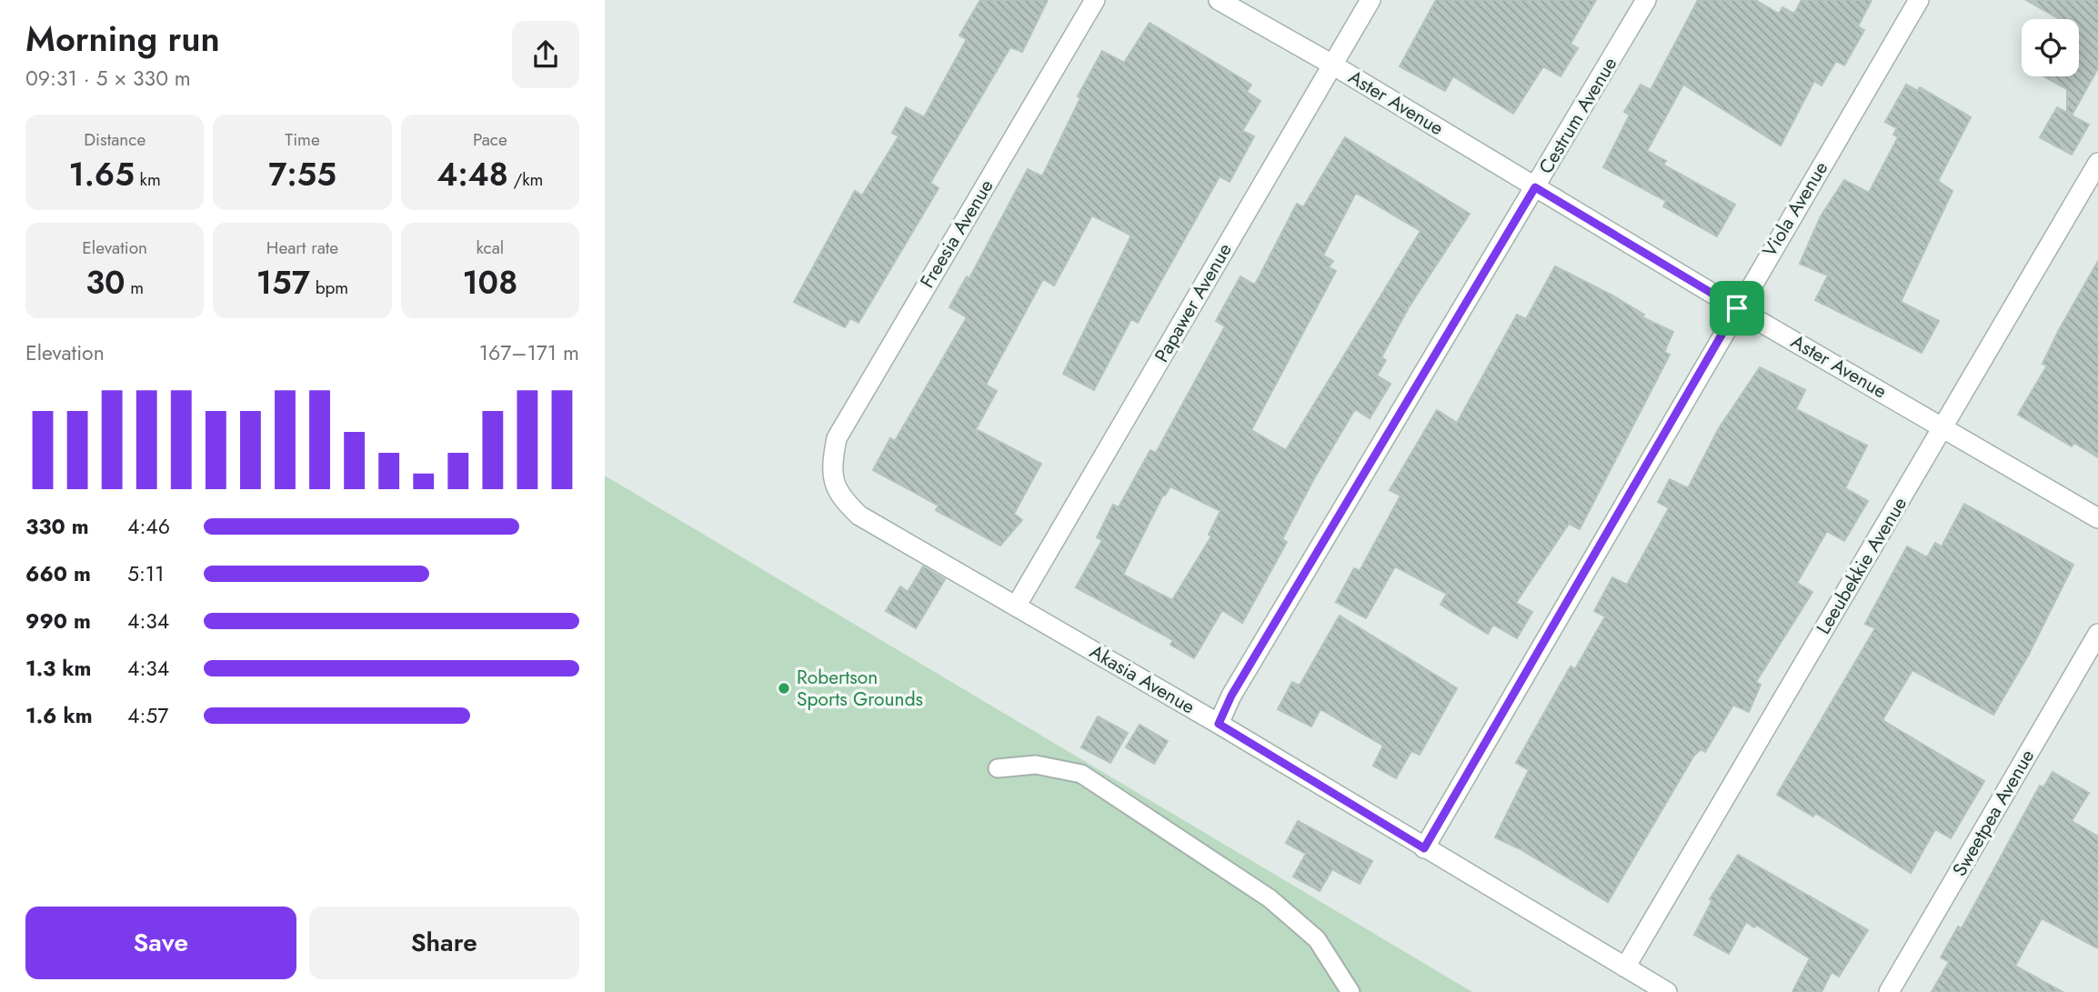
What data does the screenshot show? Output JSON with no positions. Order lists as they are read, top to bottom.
{
  "streets": {
    "street": [
      "Aster Avenue",
      "Cestrum Avenue",
      "Viola Avenue",
      "Freesia Avenue",
      "Papawer Avenue",
      "Leeubekkie Avenue",
      "Akasia Avenue",
      "Sweetpea Avenue"
    ]
  },
  "crossings": [
    ["Aster Avenue", "Cestrum Avenue"],
    ["Aster Avenue", "Viola Avenue"],
    ["Aster Avenue", "Papawer Avenue"],
    ["Aster Avenue", "Leeubekkie Avenue"],
    ["Cestrum Avenue", "Akasia Avenue"],
    ["Viola Avenue", "Akasia Avenue"],
    ["Freesia Avenue", "Akasia Avenue"],
    ["Papawer Avenue", "Akasia Avenue"],
    ["Leeubekkie Avenue", "Akasia Avenue"]
  ],
  "places": ["Robertson Sports Grounds"],
  "page": {
    "heading": ["Morning run", "09:31 · 5 × 330 m"],
    "stats": [
      ["Distance", "1.65 km"],
      ["Time", "7:55"],
      ["Pace", "4:48 /km"],
      ["Elevation", "30 m"],
      ["Heart rate", "157 bpm"],
      ["kcal", "108"]
    ],
    "chart": ["Elevation", "167–171 m"],
    "list": [
      {
        "name": "330 m",
        "note": "4:46"
      },
      {
        "name": "660 m",
        "note": "5:11"
      },
      {
        "name": "990 m",
        "note": "4:34"
      },
      {
        "name": "1.3 km",
        "note": "4:34"
      },
      {
        "name": "1.6 km",
        "note": "4:57"
      }
    ],
    "buttons": ["Save", "Share"]
  }
}
